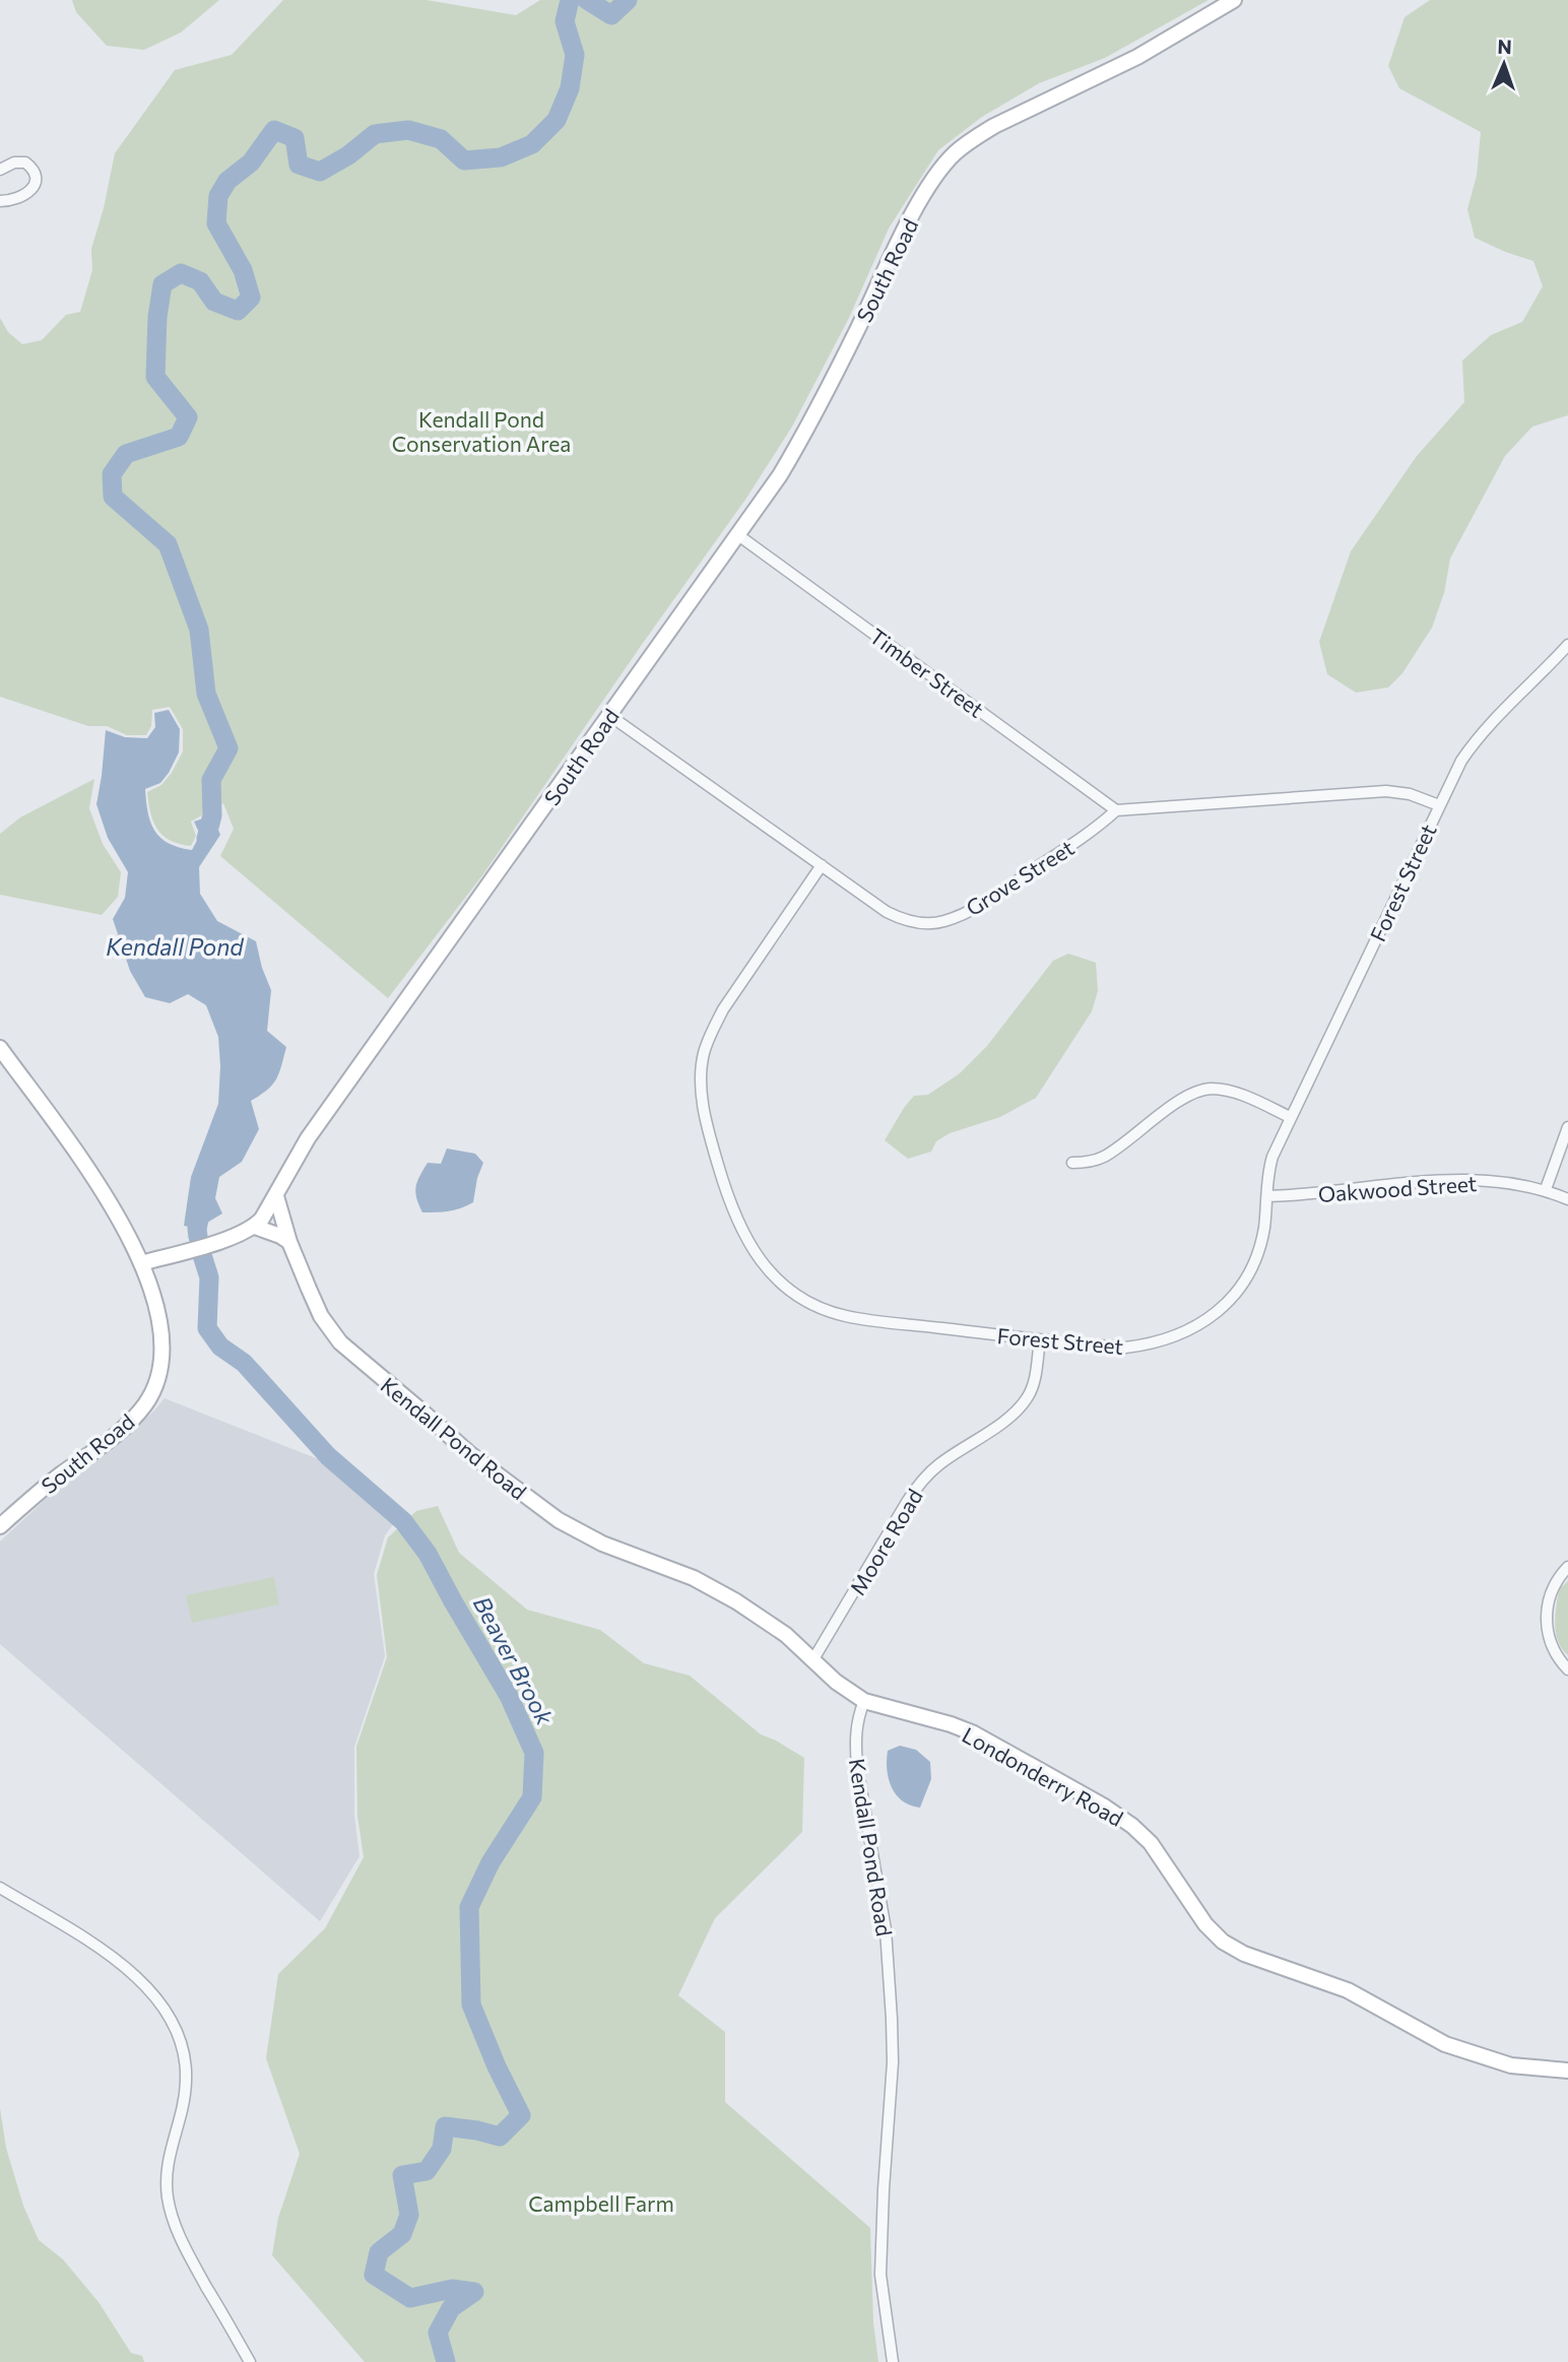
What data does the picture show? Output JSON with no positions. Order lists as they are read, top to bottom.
{
  "streets": {
    "street": [
      "South Road",
      "Timber Street",
      "Grove Street",
      "Forest Street",
      "Oakwood Street",
      "Kendall Pond Road",
      "Moore Road",
      "Londonderry Road"
    ]
  },
  "crossings": [
    ["South Road", "Timber Street"],
    ["South Road", "Grove Street"],
    ["South Road", "Kendall Pond Road"],
    ["Timber Street", "Grove Street"],
    ["Grove Street", "Forest Street"],
    ["Forest Street", "Oakwood Street"],
    ["Forest Street", "Moore Road"],
    ["Kendall Pond Road", "Moore Road"],
    ["Kendall Pond Road", "Londonderry Road"]
  ],
  "water": ["Kendall Pond", "Beaver Brook"],
  "parks": ["Kendall Pond Conservation Area", "Campbell Farm"],
  "north": "top"
}
